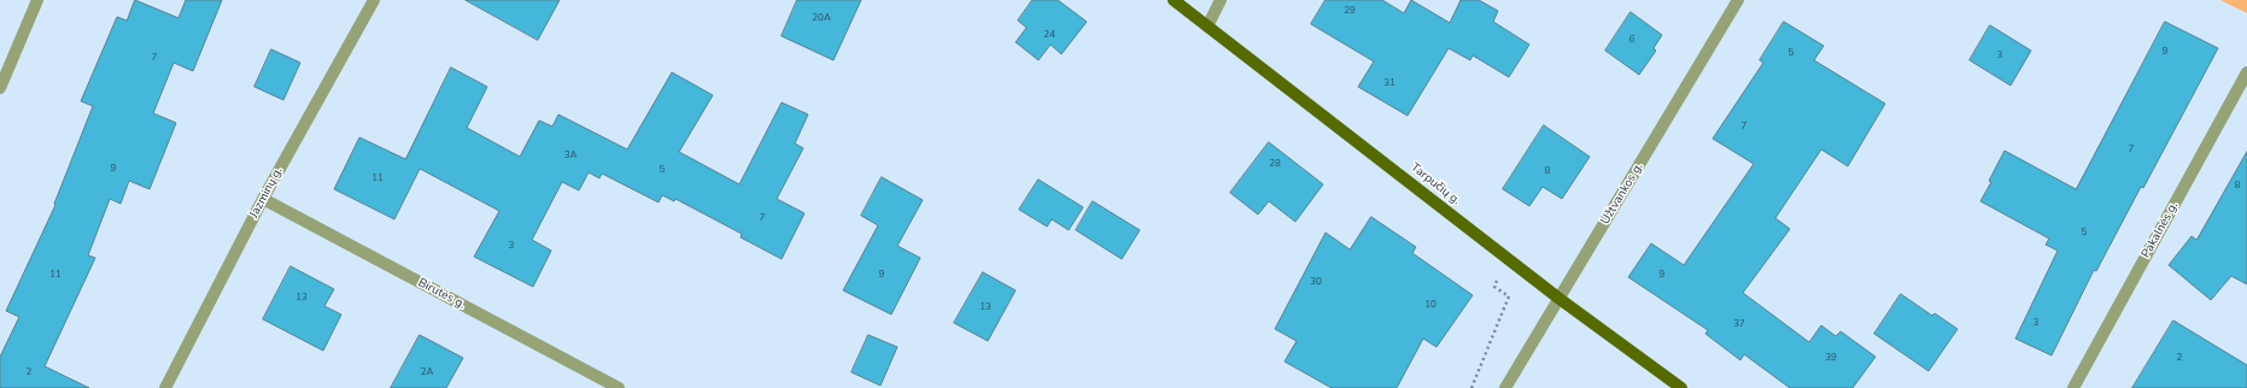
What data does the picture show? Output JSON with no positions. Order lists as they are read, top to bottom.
{
  "streets": {
    "main road": ["Tarpučių g."],
    "street": [
      "Jazminų g.",
      "Užtvankos g.",
      "Pakalnės g.",
      "Birutės g."
    ]
  },
  "crossings": [
    ["Tarpučių g.", "Užtvankos g."],
    ["Jazminų g.", "Birutės g."]
  ],
  "house_numbers": [
    "29",
    "20A",
    "24",
    "6",
    "9",
    "5",
    "3",
    "7",
    "31",
    "7",
    "7",
    "3A",
    "28",
    "9",
    "5",
    "8",
    "11",
    "8",
    "7",
    "5",
    "3",
    "11",
    "9",
    "9",
    "30",
    "13",
    "10",
    "13",
    "3",
    "37",
    "39",
    "2",
    "2",
    "2A"
  ]
}
